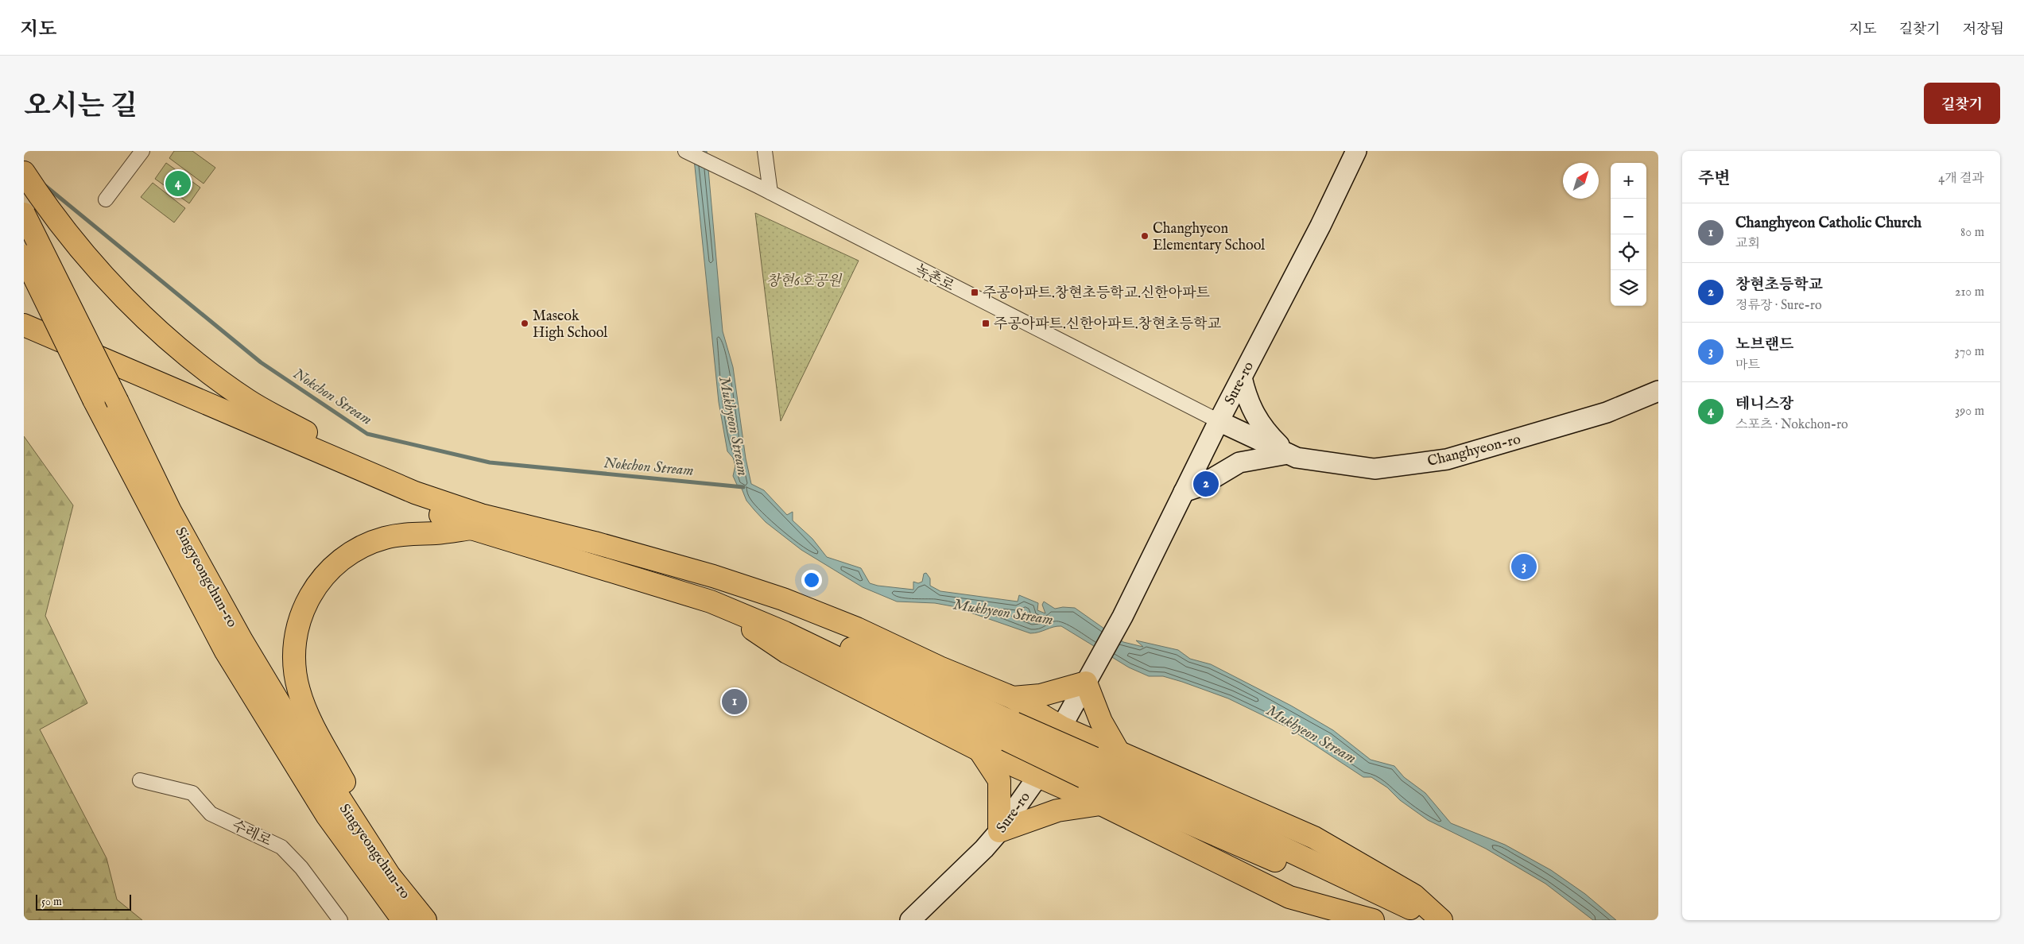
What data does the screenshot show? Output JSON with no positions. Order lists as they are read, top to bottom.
{
  "streets": {
    "highway": ["Singyeongchun-ro"],
    "main road": ["Sure-ro", "Changhyeon-ro"],
    "street": ["녹촌로", "수레로"]
  },
  "crossings": [
    ["녹촌로", "Sure-ro"],
    ["녹촌로", "Changhyeon-ro"],
    ["Sure-ro", "Changhyeon-ro"]
  ],
  "water": ["Nokchon Stream", "Mukhyeon Stream"],
  "parks": ["창현6호공원"],
  "places": {
    "other": ["Changhyeon Elementary School", "Maseok High School"],
    "transit": ["주공아파트.창현초등학교.신한아파트", "주공아파트.신한아파트.창현초등학교"]
  },
  "scale_bar": "50 m",
  "north": "top right",
  "page": {
    "header": "지도",
    "nav": ["지도", "길찾기", "저장됨"],
    "title": "오시는 길",
    "buttons": "길찾기",
    "heading": ["주변", "4개 결과"],
    "map_buttons": ["+", "−"],
    "pins": [
      "4",
      "2",
      "3",
      "1"
    ],
    "list": [
      {
        "mark": "1",
        "name": "Changhyeon Catholic Church",
        "note": "교회",
        "value": "80 m"
      },
      {
        "mark": "2",
        "name": "창현초등학교",
        "note": "정류장 · Sure-ro",
        "value": "210 m"
      },
      {
        "mark": "3",
        "name": "노브랜드",
        "note": "마트",
        "value": "370 m"
      },
      {
        "mark": "4",
        "name": "테니스장",
        "note": "스포츠 · Nokchon-ro",
        "value": "390 m"
      }
    ],
    "scale": "50 m"
  }
}
